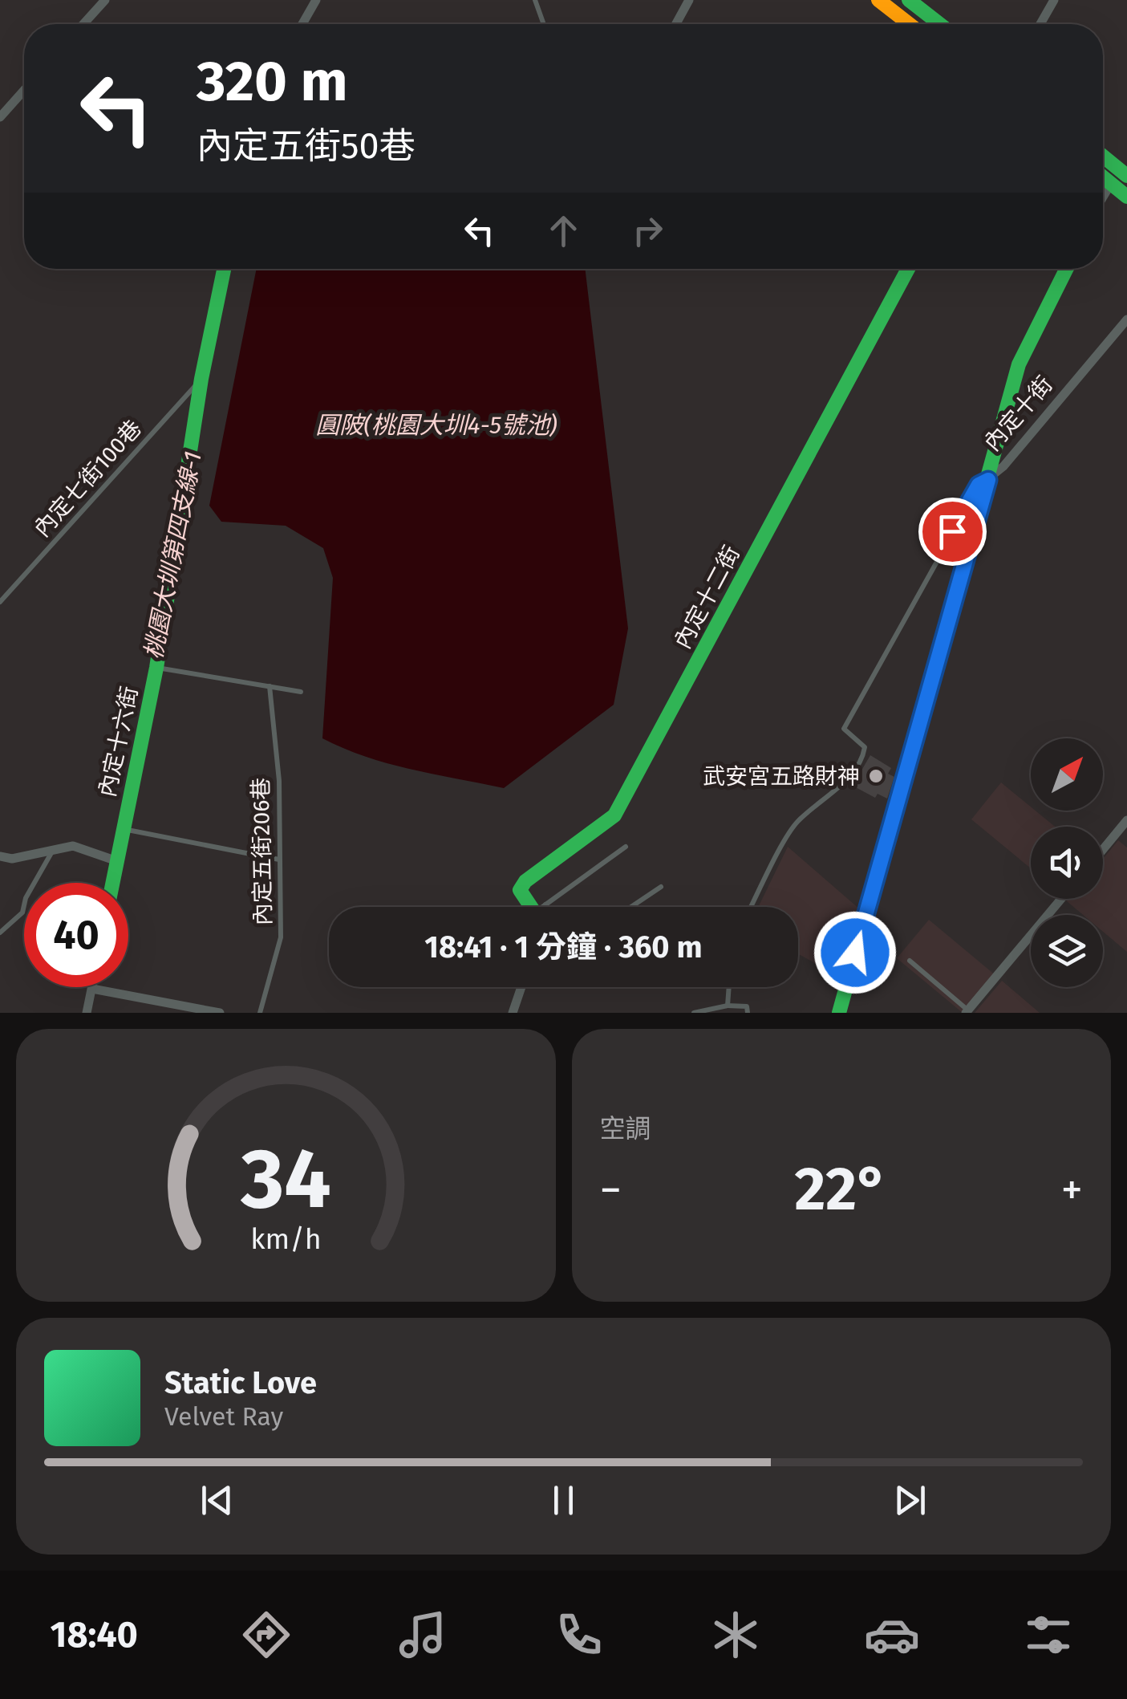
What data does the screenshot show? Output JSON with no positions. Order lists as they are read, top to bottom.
{
  "streets": {
    "street": ["內定十街", "內定十二街", "內定十六街"],
    "lane": ["內定七街100巷", "內定五街206巷"]
  },
  "crossings": [
    ["內定七街100巷", "內定十六街"]
  ],
  "water": ["圓陂(桃園大圳4-5號池)", "桃園大圳第四支線-1"],
  "places": ["武安宮五路財神"],
  "north": "top right",
  "page": {
    "turn": ["320 m", "內定五街50巷"],
    "limit": "40",
    "trip": "18:41 · 1 分鐘 · 360 m",
    "tile": "空調",
    "heat": ["−", "22°", "+"],
    "song": ["Static Love", "Velvet Ray"],
    "tabs": "18:40",
    "gauge": ["34", "km/h"]
  }
}
